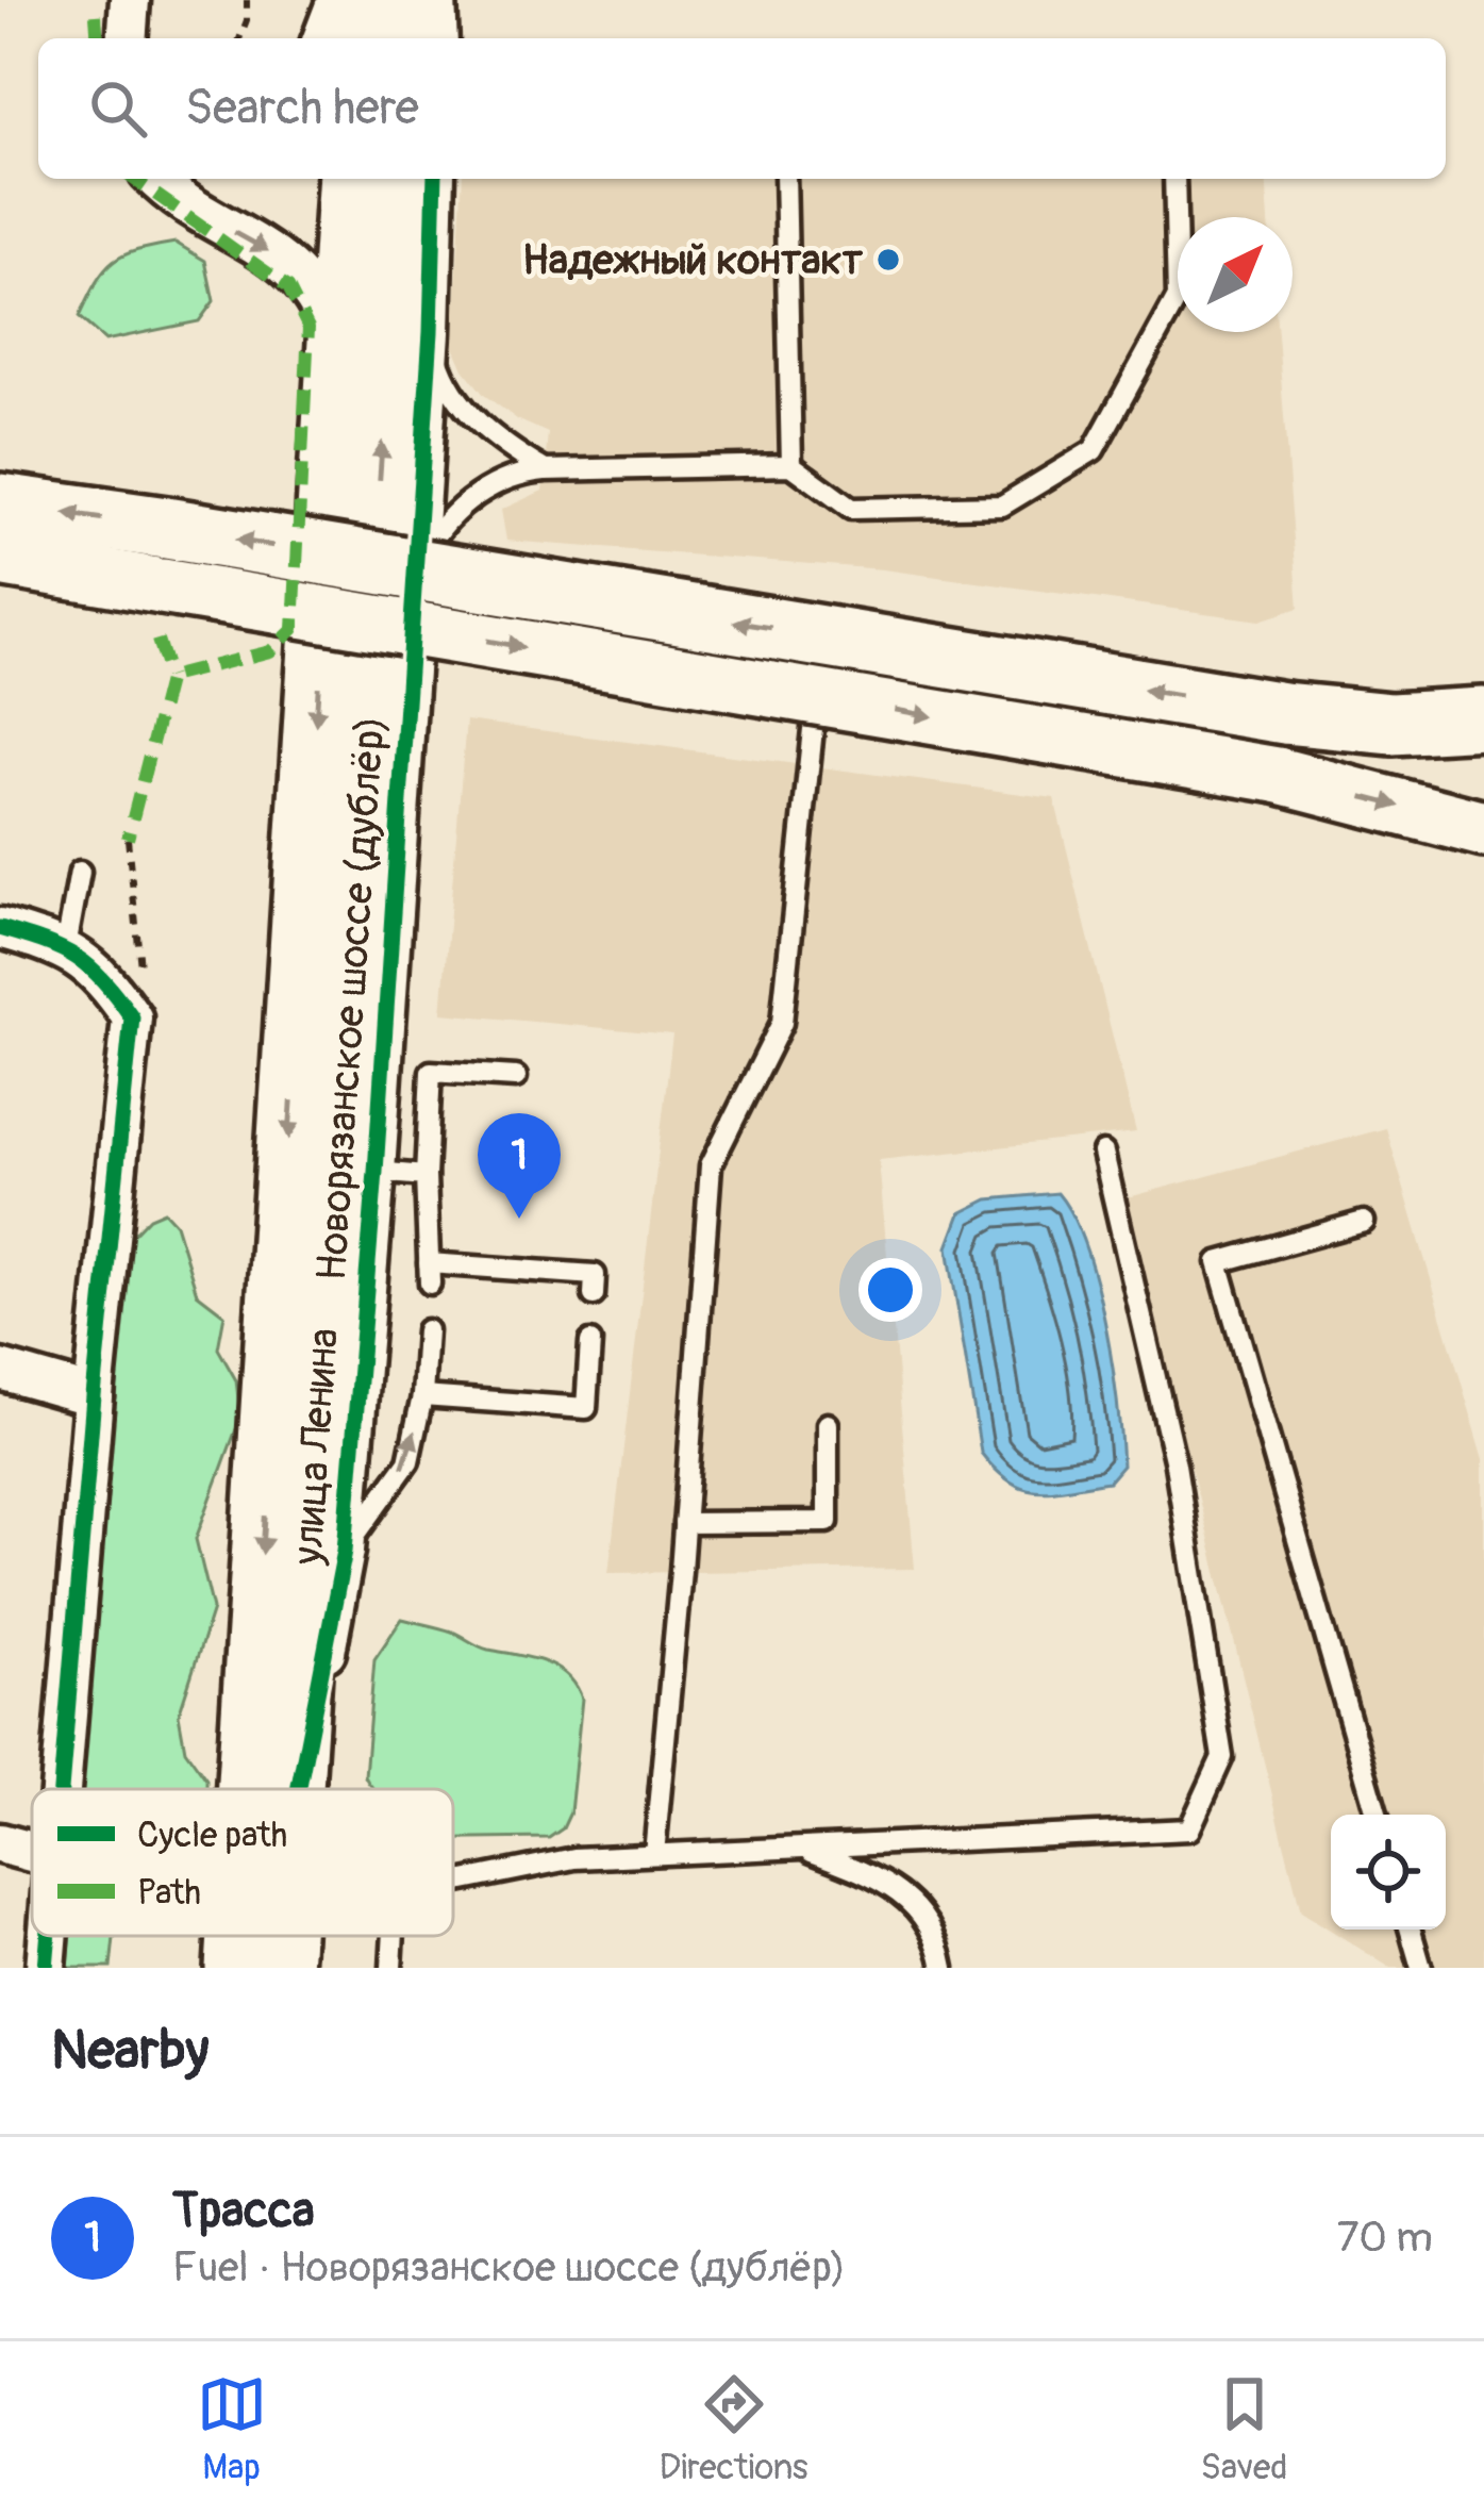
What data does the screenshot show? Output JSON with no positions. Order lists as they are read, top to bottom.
{
  "streets": {
    "main road": ["улица Ленина"],
    "street": ["Новорязанское шоссе (дублёр)"]
  },
  "crossings": [
    ["Новорязанское шоссе (дублёр)", "улица Ленина"]
  ],
  "places": ["Надежный контакт"],
  "legend": ["Cycle path", "Path"],
  "north": "top right",
  "page": {
    "search": "Search here",
    "pins": "1",
    "heading": "Nearby",
    "list": [
      {
        "mark": "1",
        "name": "Трасса",
        "note": "Fuel · Новорязанское шоссе (дублёр)",
        "value": "70 m"
      }
    ],
    "nav": ["Map", "Directions", "Saved"]
  }
}
